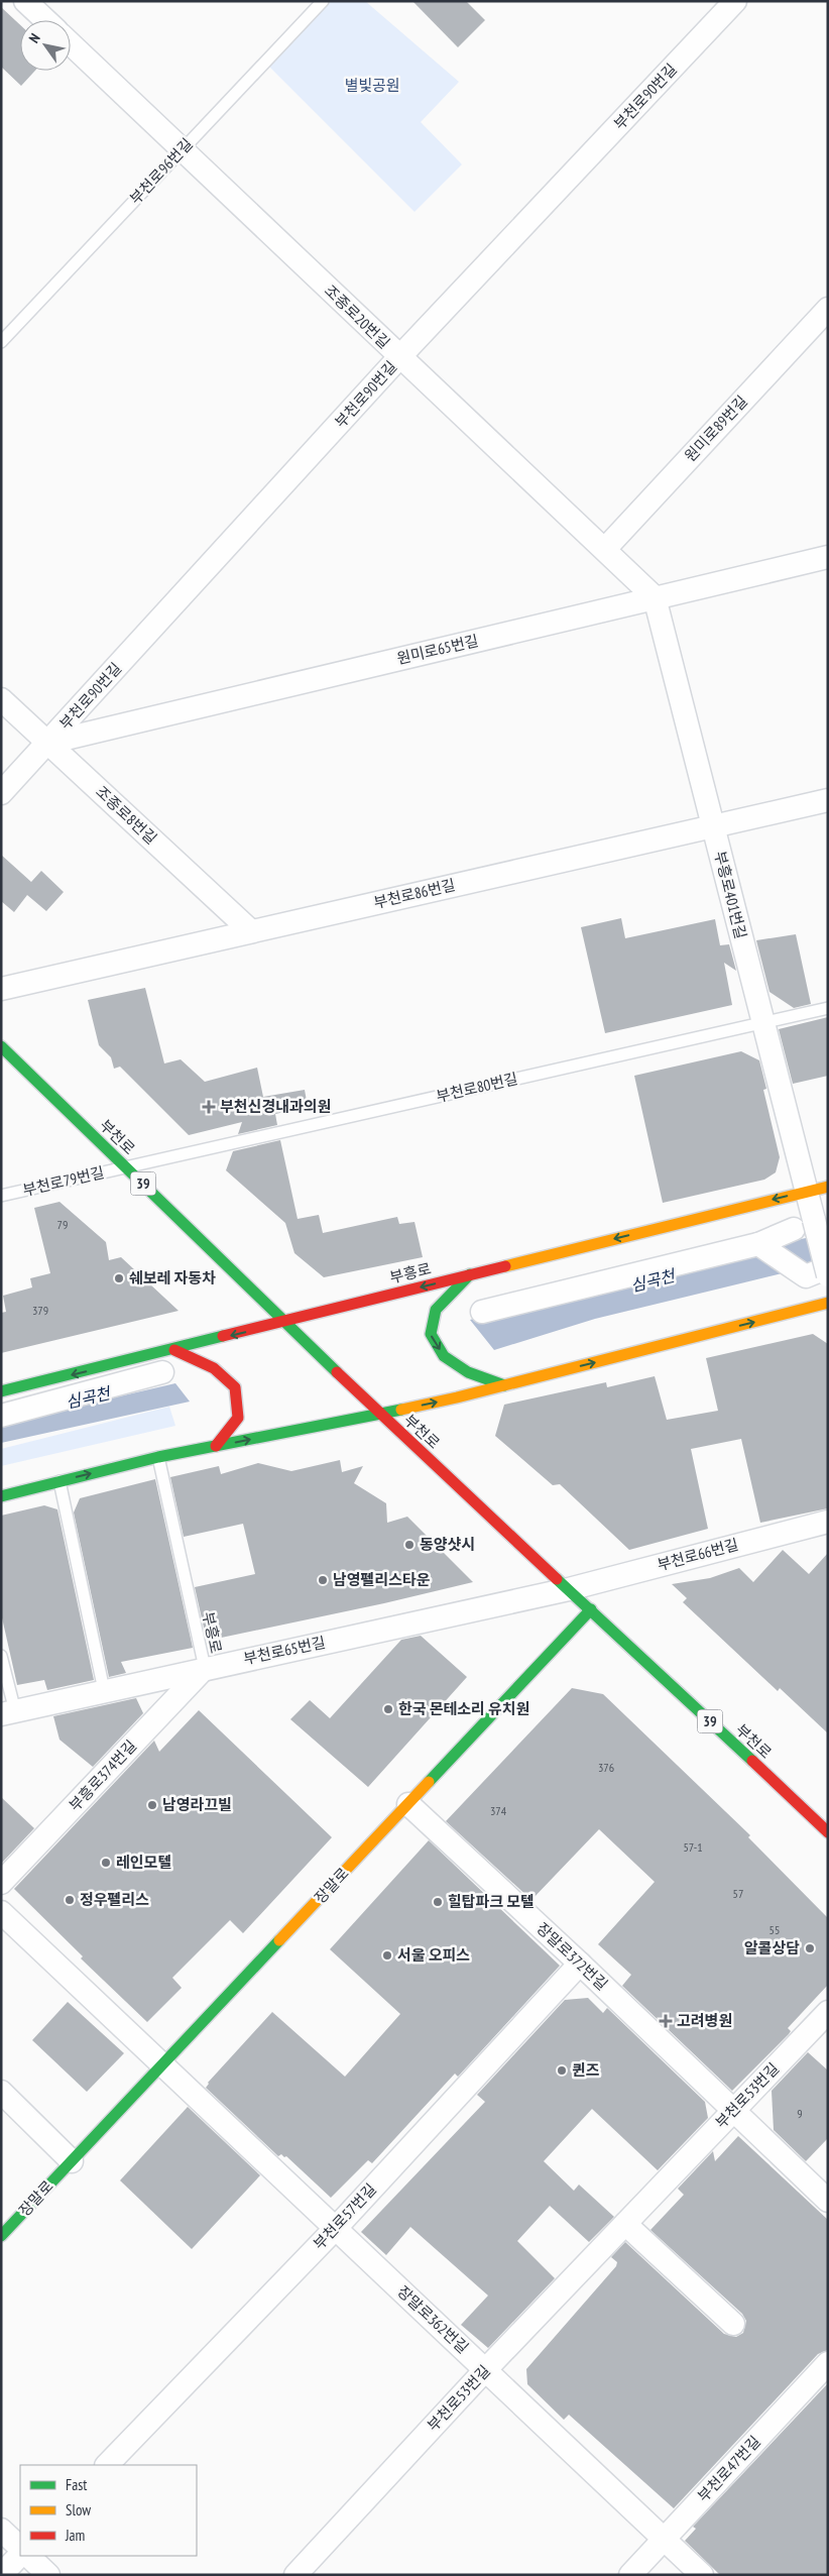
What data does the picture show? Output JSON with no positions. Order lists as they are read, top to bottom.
{
  "streets": {
    "street": [
      "부천로90번길",
      "조종로20번길",
      "원미로89번길",
      "원미로65번길",
      "조종로8번길",
      "부천로86번길",
      "부흥로401번길",
      "부천로",
      "39",
      "부흥로",
      "부천로66번길",
      "부천로65번길",
      "부흥로374번길",
      "장말로",
      "장말로372번길",
      "부천로53번길",
      "부천로57번길",
      "장말로362번길",
      "부천로47번길"
    ],
    "lane": ["부천로96번길", "부천로80번길", "부천로79번길"]
  },
  "crossings": [
    ["부천로90번길", "조종로20번길"],
    ["부천로90번길", "원미로65번길"],
    ["부천로90번길", "조종로8번길"],
    ["부천로96번길", "조종로20번길"],
    ["조종로20번길", "원미로89번길"],
    ["조종로20번길", "원미로65번길"],
    ["조종로20번길", "부흥로401번길"],
    ["원미로65번길", "조종로8번길"],
    ["원미로65번길", "부흥로401번길"],
    ["조종로8번길", "부천로86번길"],
    ["부천로86번길", "부흥로401번길"],
    ["부흥로401번길", "부천로80번길"],
    ["부흥로401번길", "부흥로"],
    ["부천로80번길", "부천로"],
    ["부천로80번길", "부천로79번길"],
    ["부천로", "부천로79번길"],
    ["부천로", "부흥로"],
    ["부천로", "부천로66번길"],
    ["부천로", "부천로65번길"],
    ["부천로", "장말로"],
    ["부흥로", "부천로65번길"],
    ["부흥로", "부흥로374번길"],
    ["부천로66번길", "부천로65번길"],
    ["부천로65번길", "부흥로374번길"],
    ["장말로", "장말로372번길"],
    ["장말로", "장말로362번길"],
    ["장말로372번길", "부천로53번길"],
    ["장말로372번길", "부천로57번길"],
    ["부천로53번길", "장말로362번길"],
    ["부천로57번길", "장말로362번길"],
    ["장말로362번길", "부천로47번길"]
  ],
  "water": ["심곡천"],
  "parks": ["별빛공원"],
  "places": {
    "health": ["부천신경내과의원", "고려병원"],
    "other": [
      "쉐보레 자동차",
      "동양샷시",
      "남영펠리스타운",
      "한국 몬테소리 유치원",
      "남영라끄빌",
      "레인모텔",
      "정우펠리스",
      "힐탑파크 모텔",
      "알콜상담",
      "서울 오피스",
      "퀸즈"
    ]
  },
  "house_numbers": [
    "79",
    "379",
    "376",
    "374",
    "57-1",
    "57",
    "55",
    "9"
  ],
  "legend": ["Fast", "Slow", "Jam"],
  "north": "top left"
}
